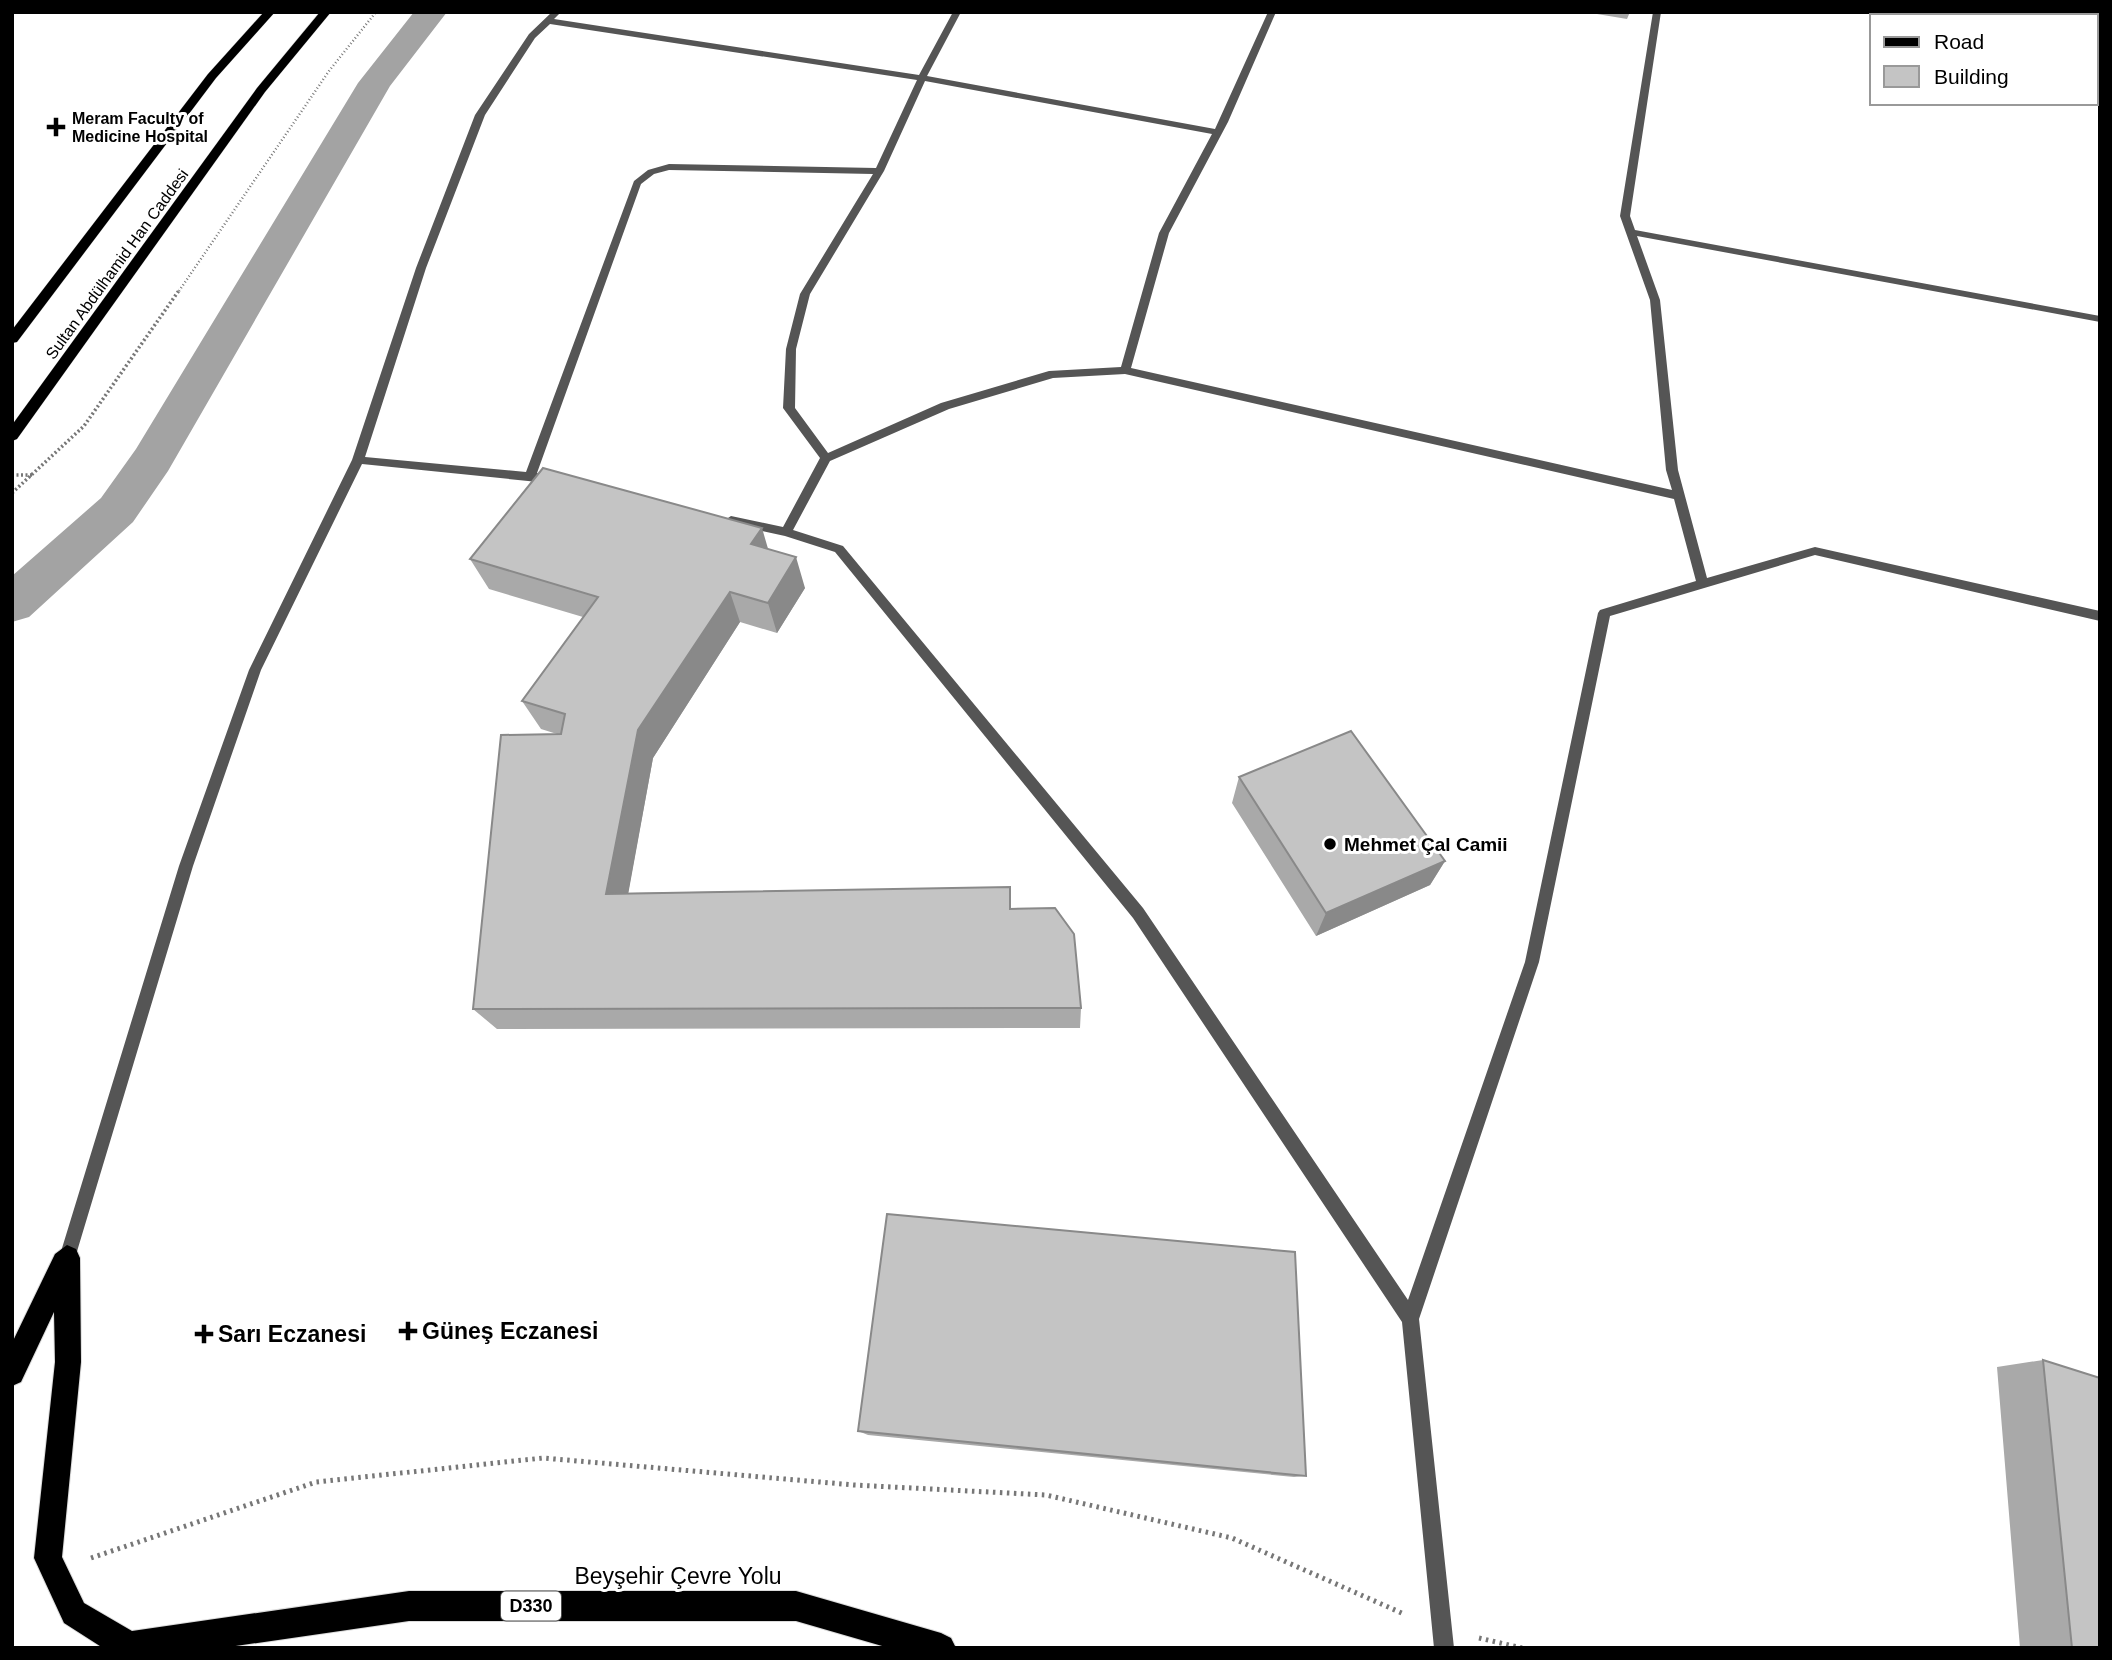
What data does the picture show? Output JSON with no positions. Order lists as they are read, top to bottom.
{
  "streets": {
    "highway": ["Beyşehir Çevre Yolu", "D330"],
    "main road": ["Sultan Abdülhamid Han Caddesi"]
  },
  "places": {
    "health": ["Meram Faculty of Medicine Hospital", "Güneş Eczanesi", "Sarı Eczanesi"],
    "other": ["Mehmet Çal Camii"]
  },
  "legend": ["Road", "Building"]
}
